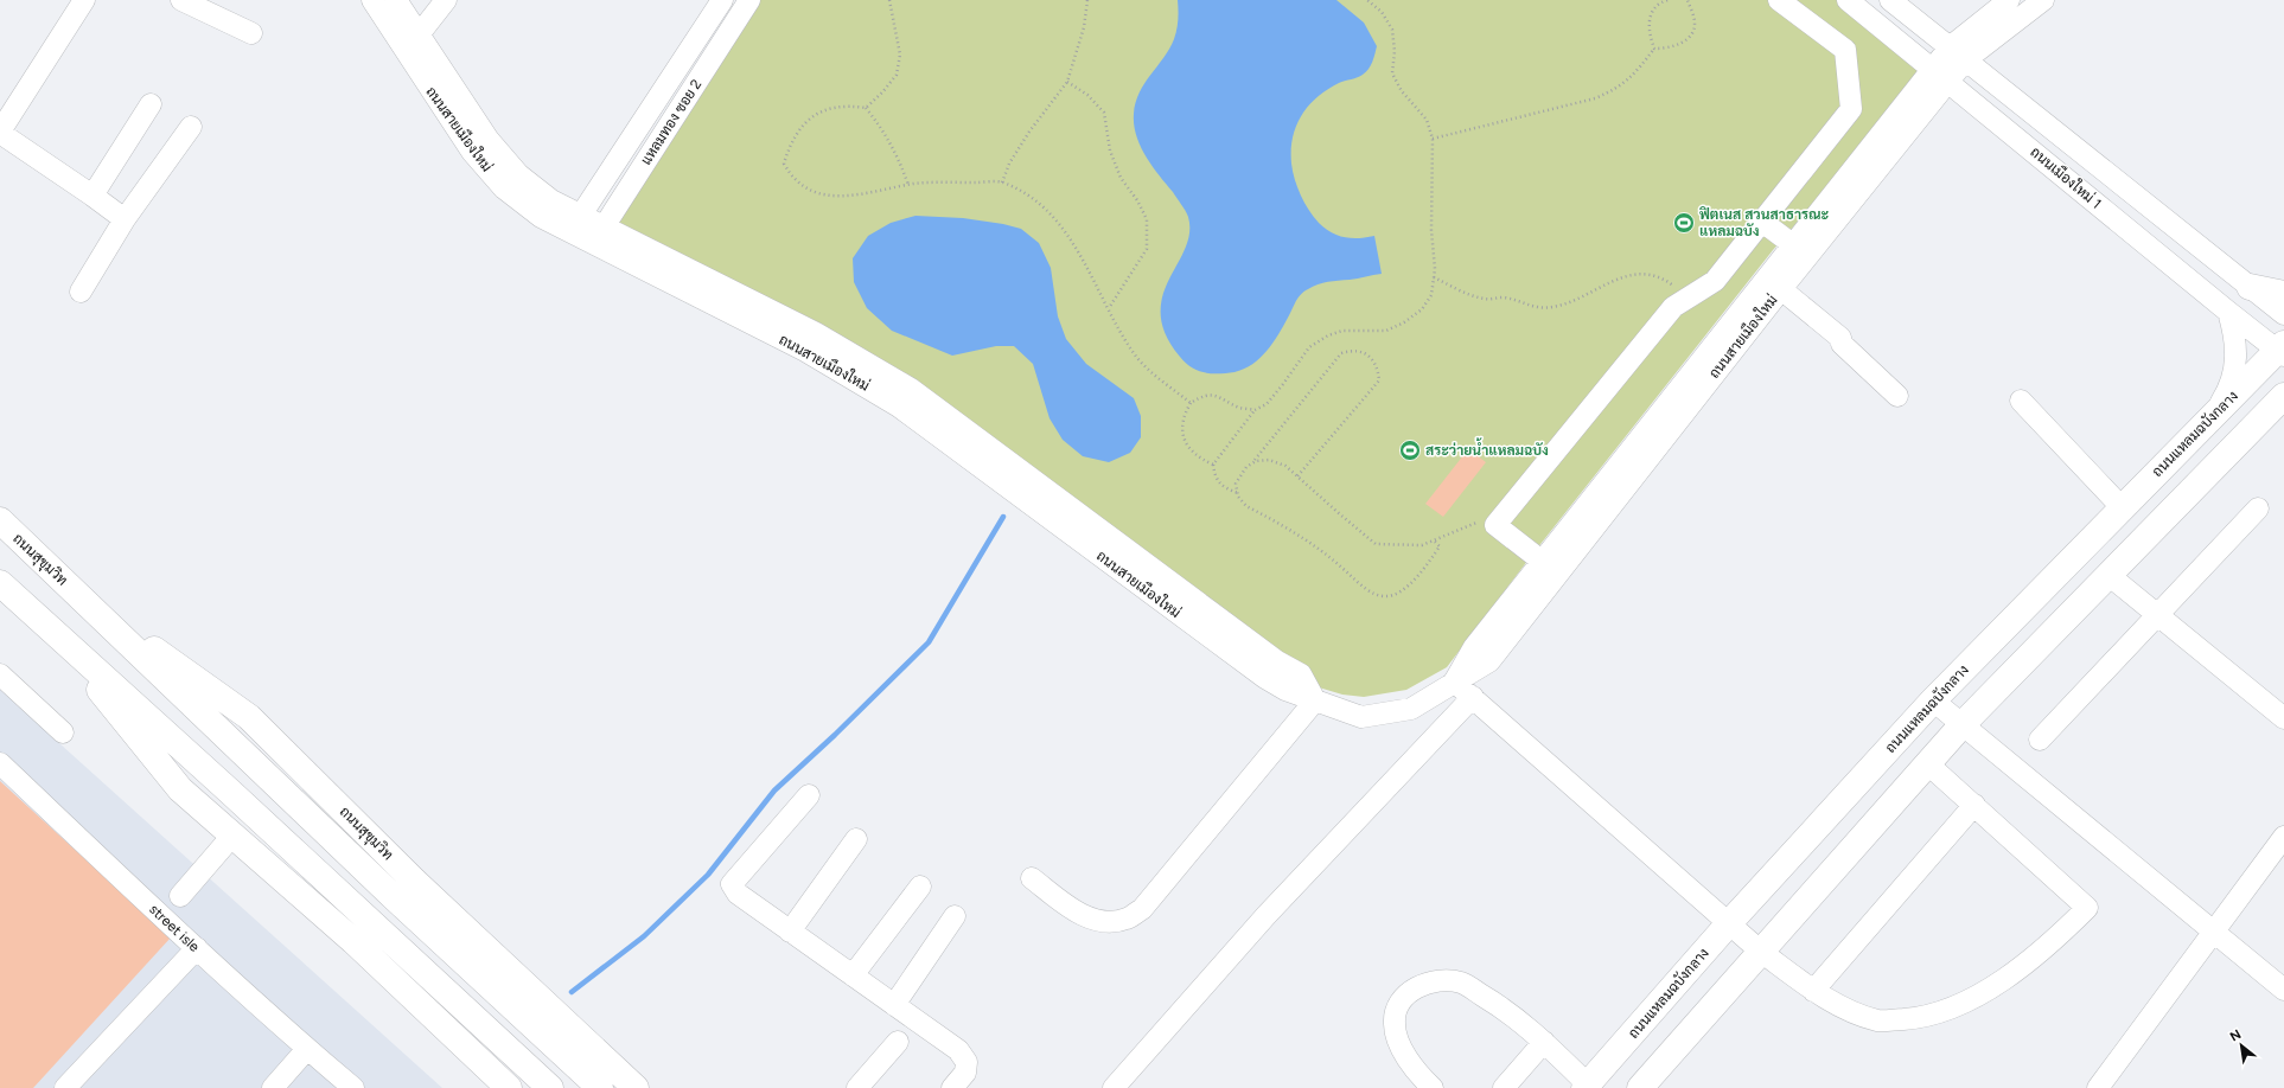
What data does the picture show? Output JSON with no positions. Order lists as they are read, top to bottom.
{
  "streets": {
    "main road": ["ถนนแหลมฉบังกลาง", "ถนนสุขุมวิท"],
    "street": [
      "แหลมทอง ซอย 2",
      "ถนนสายเมืองใหม่",
      "ถนนเมืองใหม่ 1",
      "street isle"
    ]
  },
  "crossings": [
    ["แหลมทอง ซอย 2", "ถนนสายเมืองใหม่"],
    ["ถนนสายเมืองใหม่", "ถนนเมืองใหม่ 1"],
    ["ถนนเมืองใหม่ 1", "ถนนแหลมฉบังกลาง"]
  ],
  "places": {
    "sports": ["ฟิตเนส สวนสาธารณะ แหลมฉบัง", "สระว่ายน้ำแหลมฉบัง"]
  },
  "north": "top left"
}
